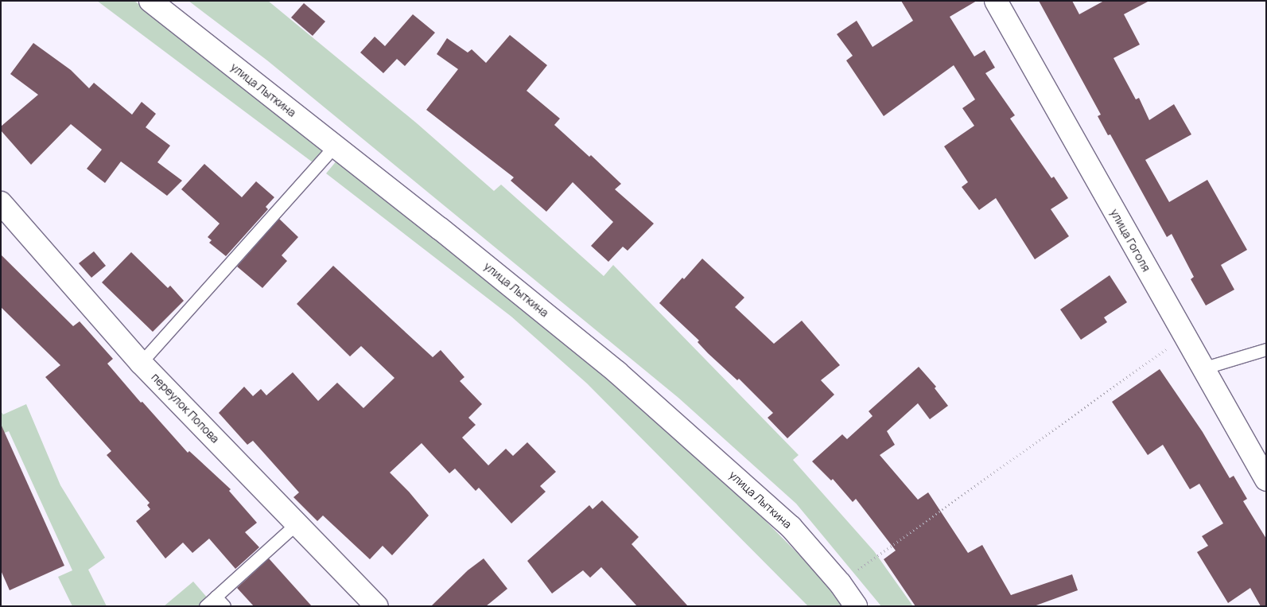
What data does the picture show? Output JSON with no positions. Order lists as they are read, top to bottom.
{
  "streets": {
    "street": ["улица Лыткина", "улица Гоголя", "переулок Попова"]
  }
}
